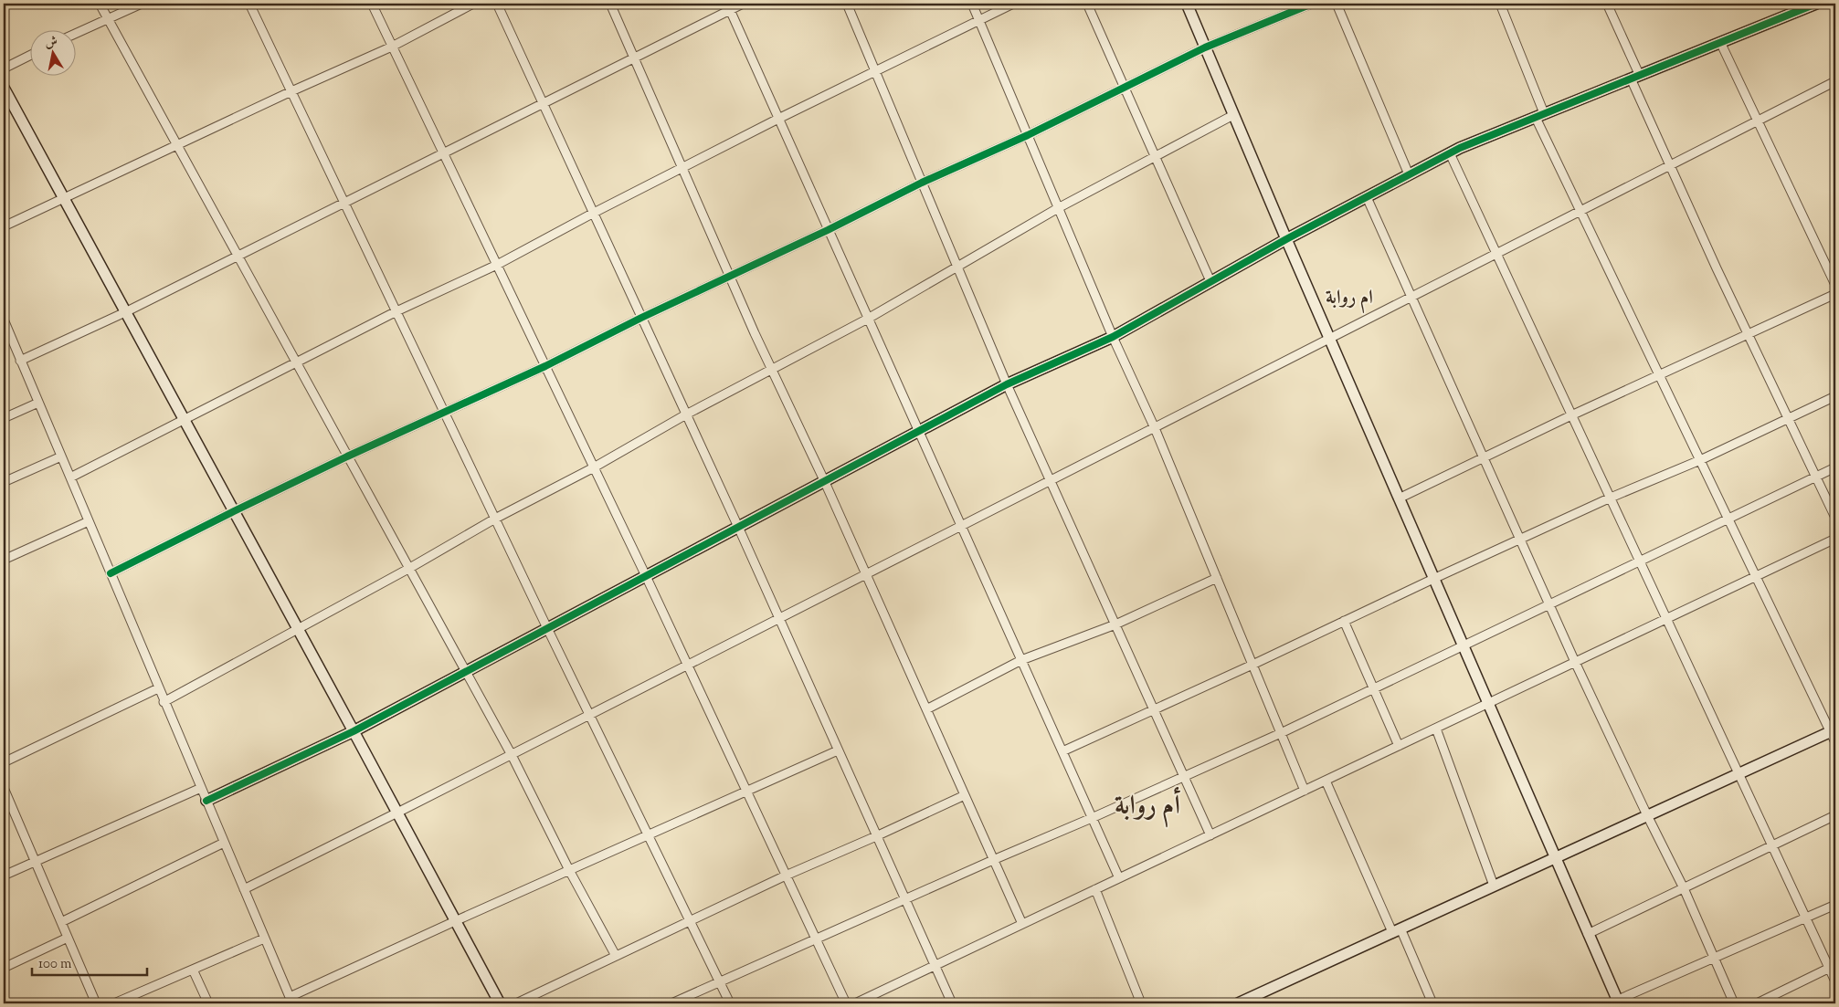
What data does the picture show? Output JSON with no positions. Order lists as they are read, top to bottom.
{
  "districts": ["ام روابة", "أم روابة"],
  "scale_bar": "100 m",
  "north": "top"
}
